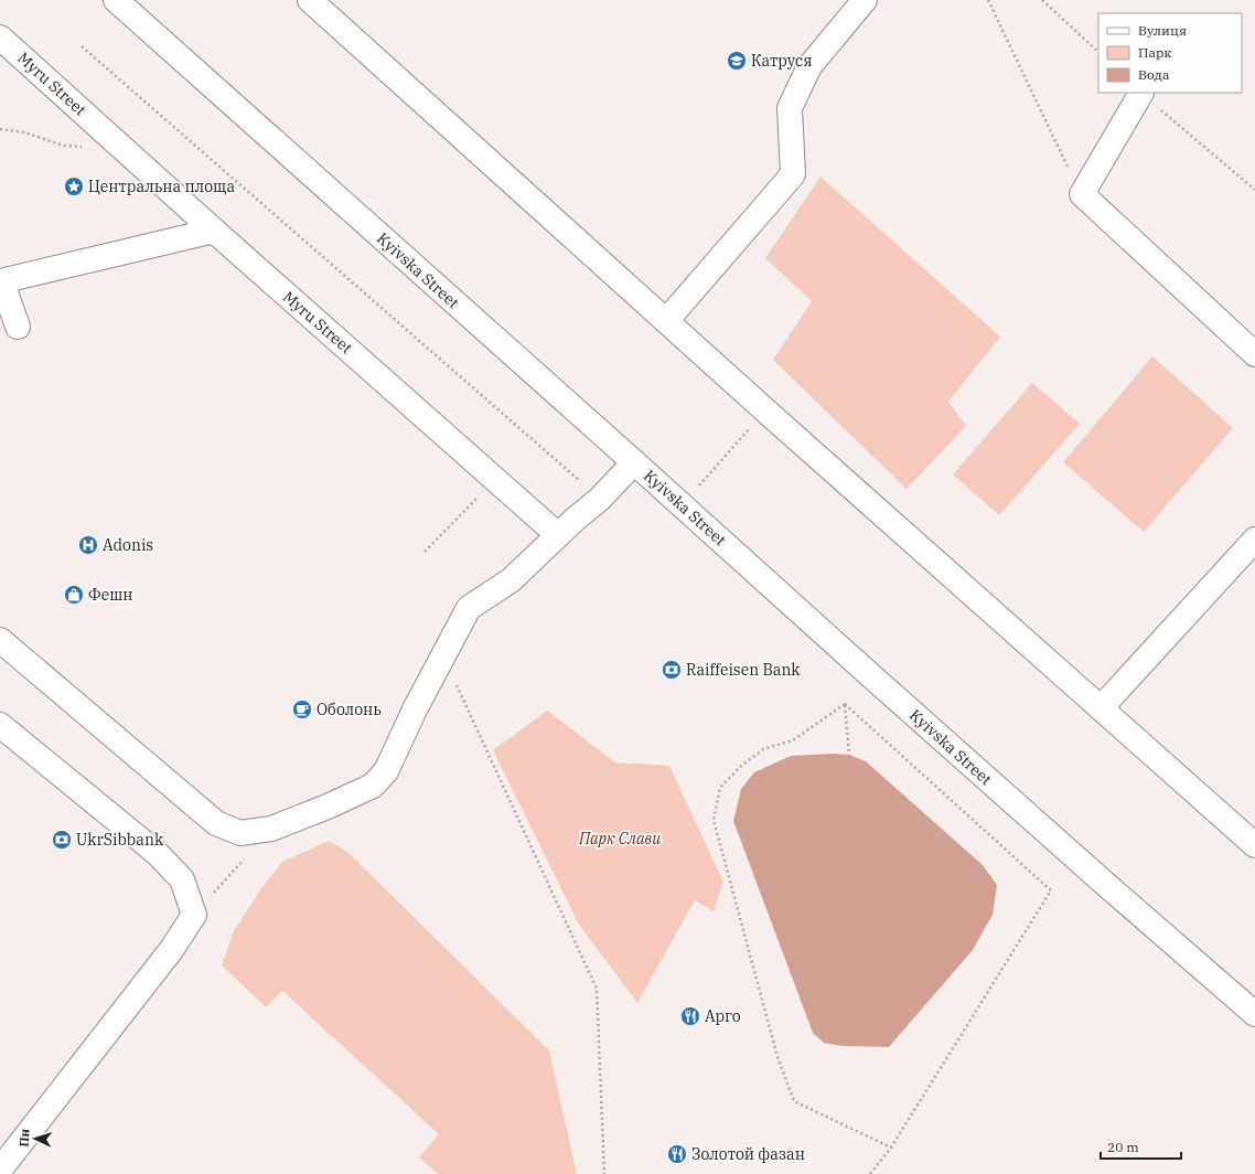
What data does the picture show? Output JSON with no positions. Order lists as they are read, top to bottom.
{
  "streets": {
    "street": ["Myru Street", "Kyivska Street"]
  },
  "parks": ["Парк Слави"],
  "places": {
    "school or university": ["Катруся"],
    "place": ["Центральна площа"],
    "hospital": ["Adonis"],
    "shop": ["Фешн"],
    "bank": ["Raiffeisen Bank", "UkrSibbank"],
    "cafe": ["Оболонь"],
    "restaurant": ["Арго", "Золотой фазан"]
  },
  "legend": ["Вулиця", "Парк", "Вода"],
  "scale_bar": "20 m",
  "north": "left"
}
